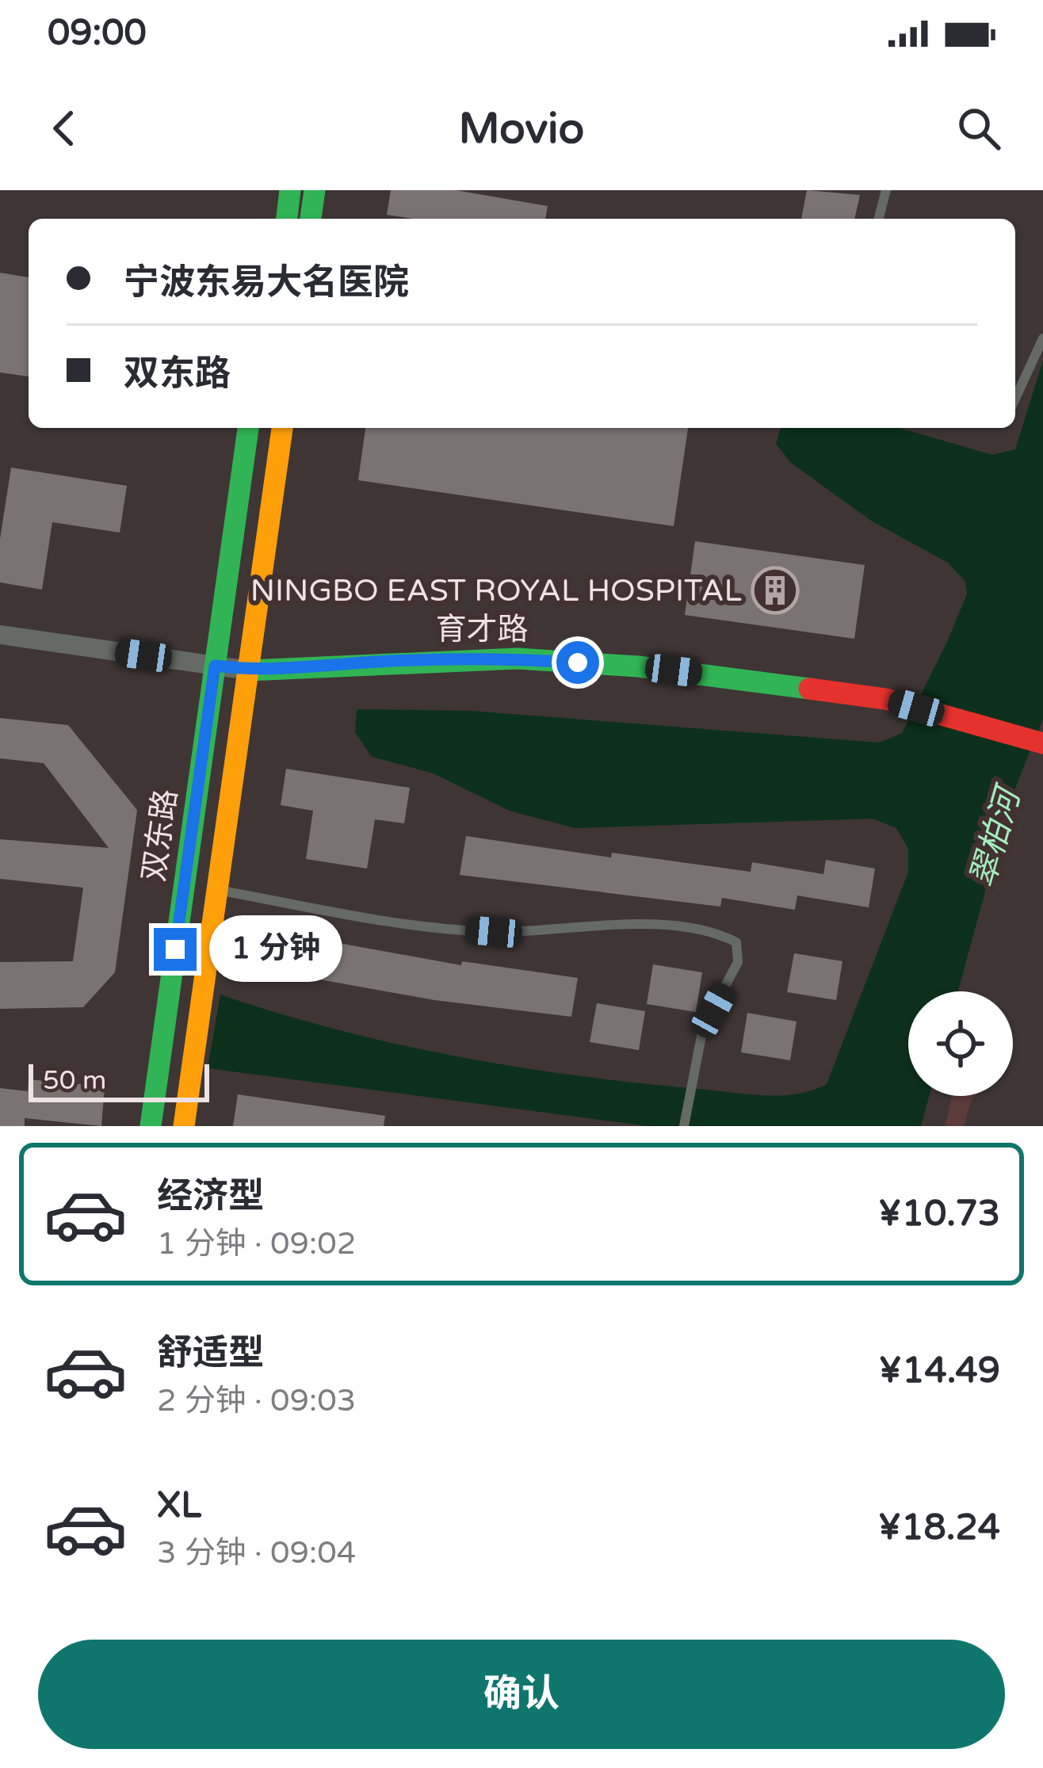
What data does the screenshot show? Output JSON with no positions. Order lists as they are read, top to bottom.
{
  "streets": {
    "main road": ["育才路", "双东路"]
  },
  "crossings": [
    ["育才路", "双东路"]
  ],
  "water": ["翠柏河"],
  "places": {
    "building": ["NINGBO EAST ROYAL HOSPITAL"]
  },
  "scale_bar": "50 m",
  "page": {
    "status": "09:00",
    "header": "Movio",
    "banner": ["宁波东易大名医院", "双东路"],
    "bubble": "1 分钟",
    "scale": "50 m",
    "list": [
      {
        "name": "经济型",
        "note": "1 分钟 · 09:02",
        "value": "¥10.73"
      },
      {
        "name": "舒适型",
        "note": "2 分钟 · 09:03",
        "value": "¥14.49"
      },
      {
        "name": "XL",
        "note": "3 分钟 · 09:04",
        "value": "¥18.24"
      }
    ],
    "buttons": "确认"
  }
}
